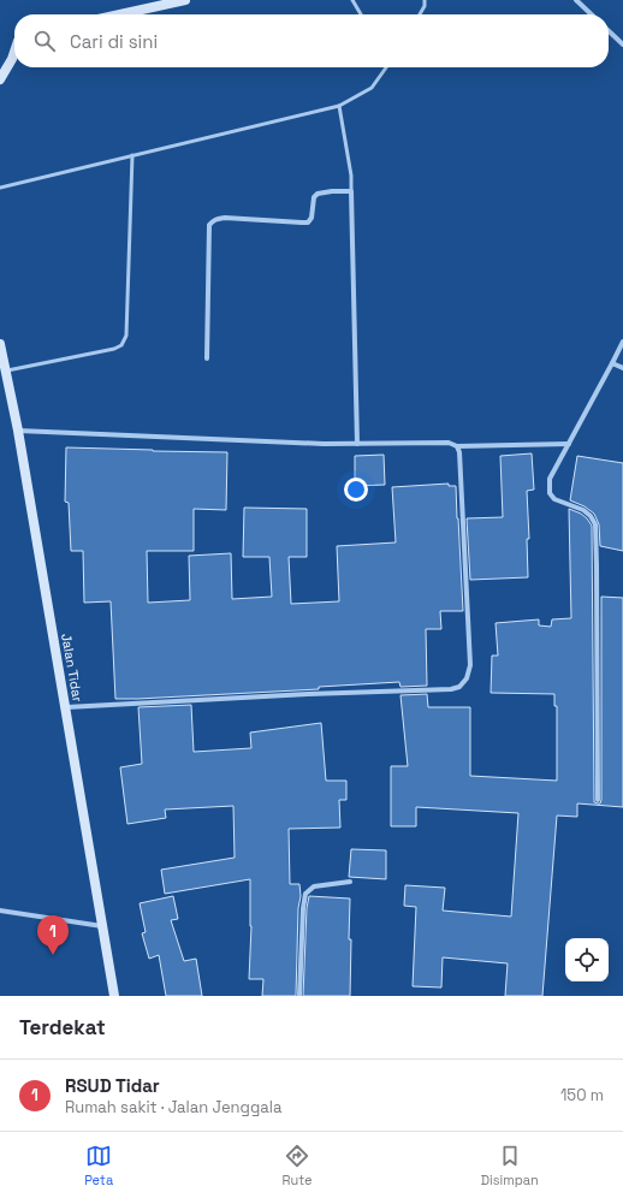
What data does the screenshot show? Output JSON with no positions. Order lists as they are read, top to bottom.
{
  "streets": {
    "main road": ["Jalan Tidar"]
  },
  "page": {
    "search": "Cari di sini",
    "pins": "1",
    "heading": "Terdekat",
    "list": [
      {
        "mark": "1",
        "name": "RSUD Tidar",
        "note": "Rumah sakit · Jalan Jenggala",
        "value": "150 m"
      }
    ],
    "nav": ["Peta", "Rute", "Disimpan"]
  }
}
